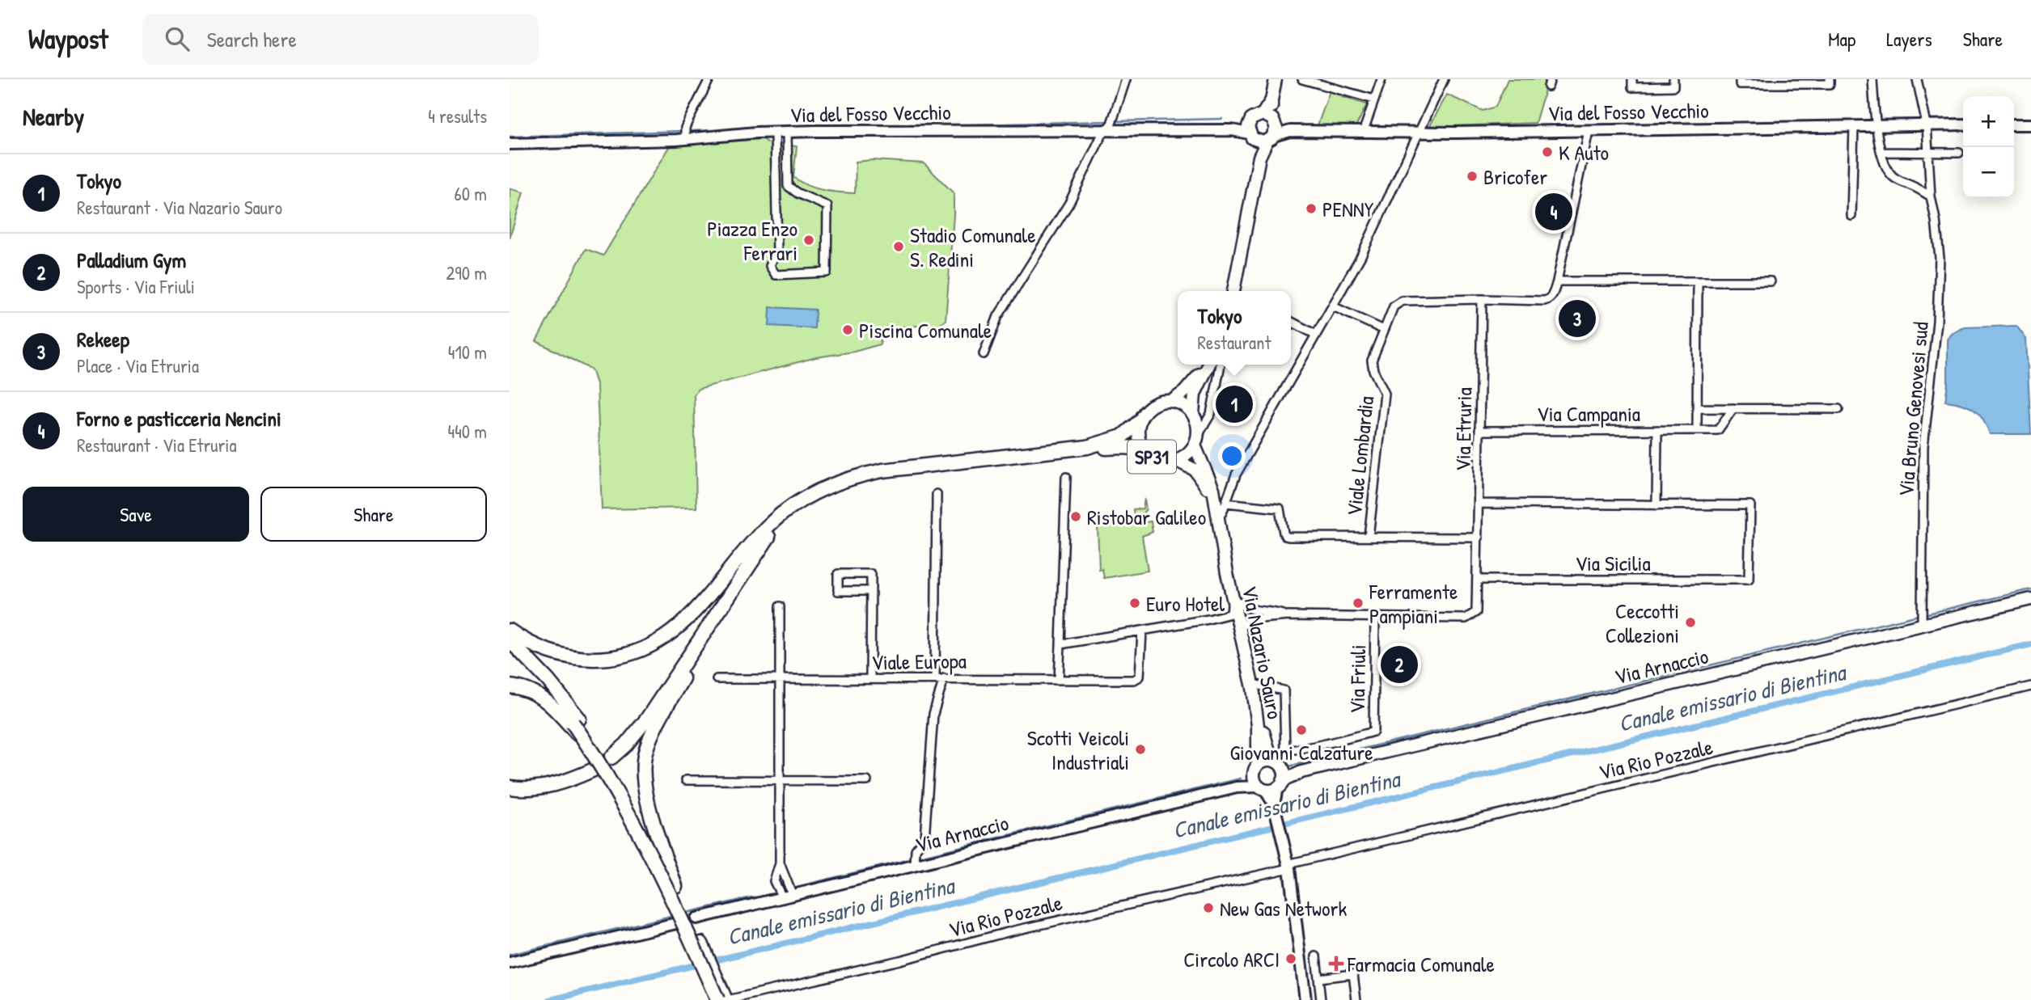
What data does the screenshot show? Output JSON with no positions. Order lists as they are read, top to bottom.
{
  "streets": {
    "main road": ["SP31", "Via Nazario Sauro", "Via Arnaccio"],
    "street": [
      "Via del Fosso Vecchio",
      "Via Bruno Genovesi sud",
      "Via Campania",
      "Via Etruria",
      "Viale Lombardia",
      "Via Sicilia",
      "Viale Europa",
      "Via Friuli",
      "Via Rio Pozzale"
    ]
  },
  "crossings": [
    ["Via del Fosso Vecchio", "Via Bruno Genovesi sud"],
    ["Via Bruno Genovesi sud", "Via Arnaccio"],
    ["Via Campania", "Via Etruria"],
    ["Via Etruria", "Viale Lombardia"],
    ["Via Etruria", "Via Sicilia"],
    ["Via Etruria", "Via Nazario Sauro"],
    ["Via Etruria", "Via Friuli"],
    ["SP31", "Via Nazario Sauro"],
    ["Via Nazario Sauro", "Via Arnaccio"],
    ["Via Nazario Sauro", "Via Friuli"]
  ],
  "water": ["Canale emissario di Bientina"],
  "places": {
    "other": [
      "K Auto",
      "Bricofer",
      "PENNY",
      "Piazza Enzo Ferrari",
      "Stadio Comunale S. Redini",
      "Piscina Comunale",
      "Ristobar Galileo",
      "Euro Hotel",
      "Ferramente Pampiani",
      "Ceccotti Collezioni",
      "Giovanni Calzature",
      "Scotti Veicoli Industriali",
      "New Gas Network",
      "Circolo ARCI"
    ],
    "health": ["Farmacia Comunale"]
  },
  "page": {
    "header": "Waypost",
    "search": "Search here",
    "nav": ["Map", "Layers", "Share"],
    "heading": ["Nearby", "4 results"],
    "map_buttons": ["+", "−"],
    "list": [
      {
        "mark": "1",
        "name": "Tokyo",
        "note": "Restaurant · Via Nazario Sauro",
        "value": "60 m"
      },
      {
        "mark": "2",
        "name": "Palladium Gym",
        "note": "Sports · Via Friuli",
        "value": "290 m"
      },
      {
        "mark": "3",
        "name": "Rekeep",
        "note": "Place · Via Etruria",
        "value": "410 m"
      },
      {
        "mark": "4",
        "name": "Forno e pasticceria Nencini",
        "note": "Restaurant · Via Etruria",
        "value": "440 m"
      }
    ],
    "pins": [
      "4",
      "3",
      "1",
      "2"
    ],
    "popup": ["Tokyo", "Restaurant"],
    "buttons": ["Save", "Share"]
  }
}
